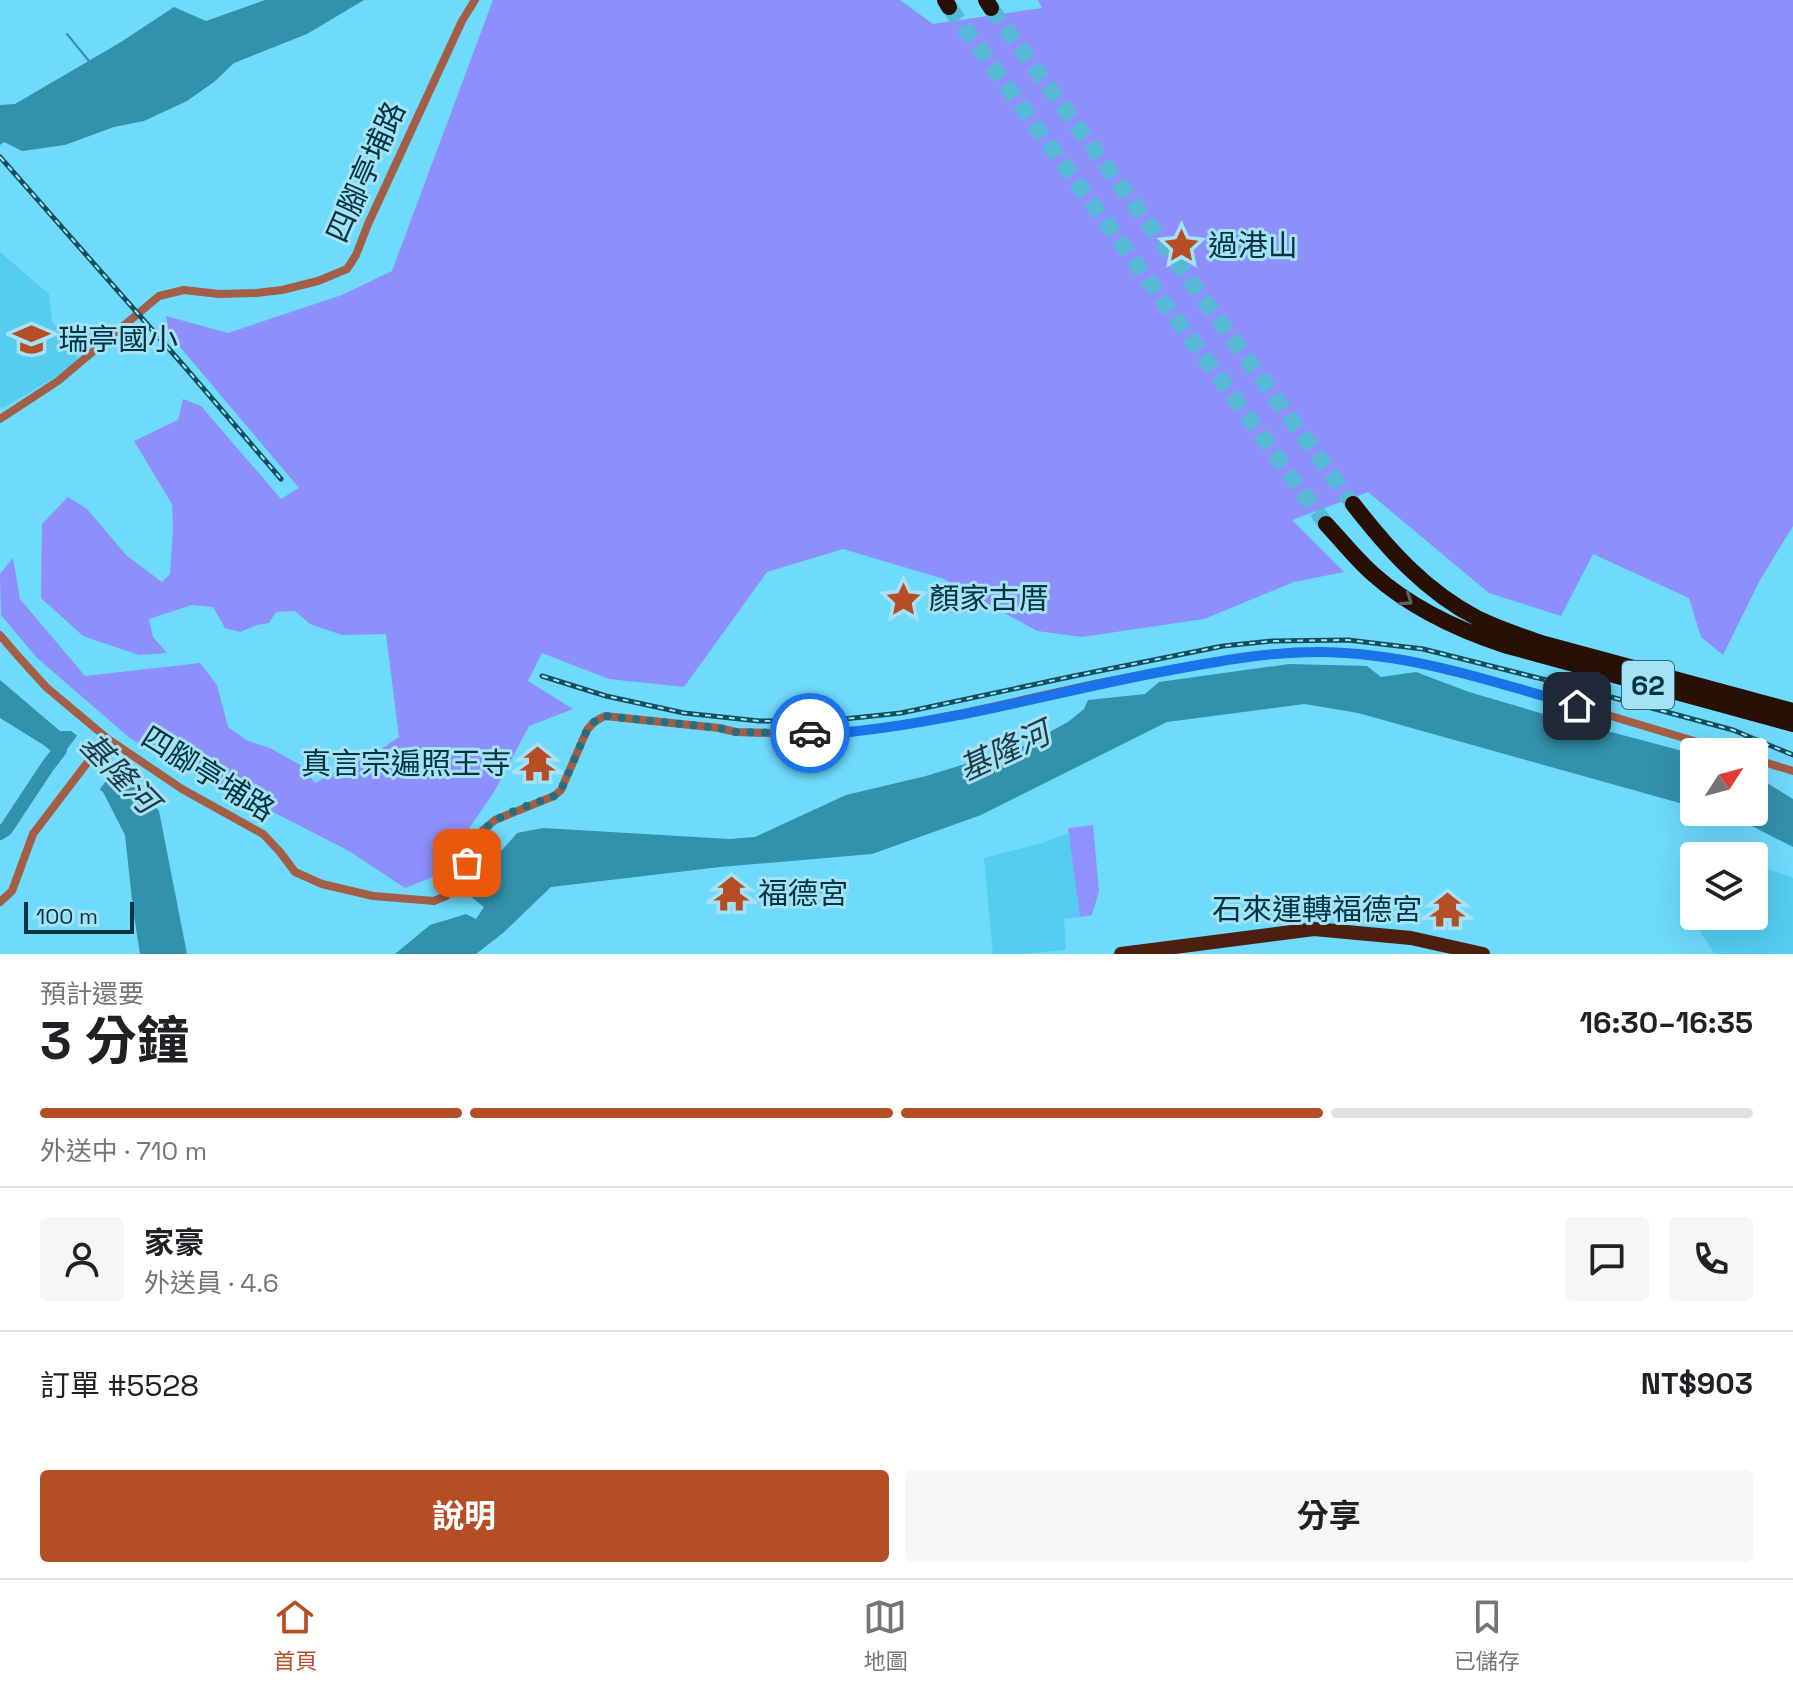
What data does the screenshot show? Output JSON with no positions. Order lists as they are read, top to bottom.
{
  "streets": {
    "highway": ["62"],
    "street": ["四腳亭埔路"]
  },
  "water": ["基隆河"],
  "places": {
    "place": ["過港山", "顏家古厝"],
    "school or university": ["瑞亭國小"],
    "temple": ["真言宗遍照王寺", "福德宮", "石來運轉福德宮"]
  },
  "scale_bar": "100 m",
  "north": "top right",
  "page": {
    "scale": "100 m",
    "heading": ["3 分鐘", "預計還要", "16:30–16:35"],
    "panel": [
      "家豪",
      "外送員 · 4.6",
      "訂單 #5528",
      "NT$903"
    ],
    "bar": "外送中 · 710 m",
    "buttons": ["說明", "分享"],
    "tabs": ["首頁", "地圖", "已儲存"]
  }
}
